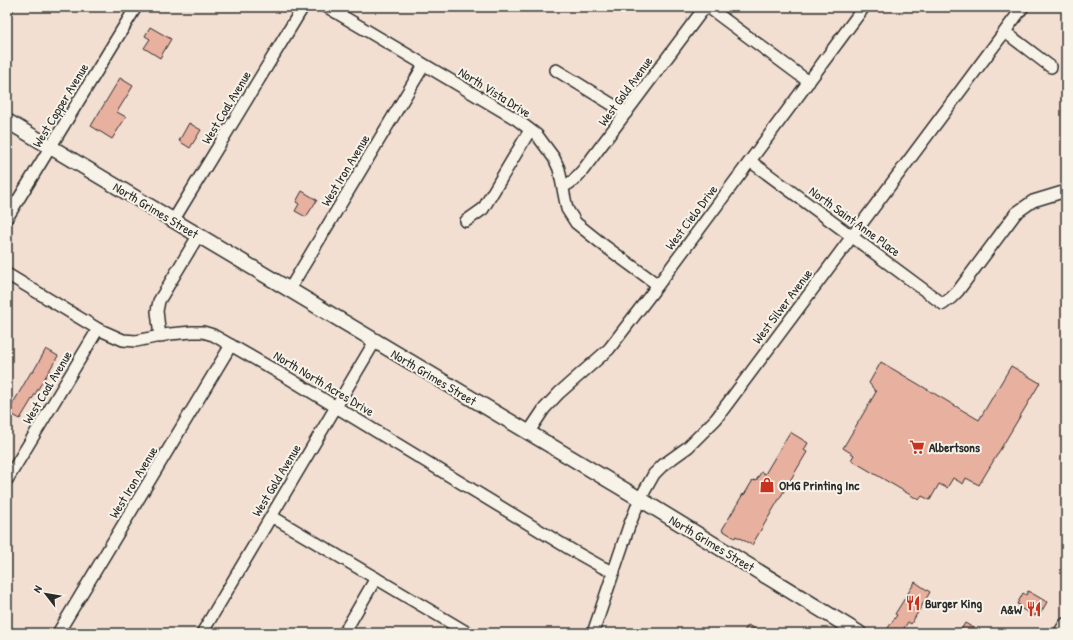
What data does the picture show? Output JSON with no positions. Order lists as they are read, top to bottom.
{
  "streets": {
    "main road": ["North Grimes Street"],
    "street": [
      "West Gold Avenue",
      "North Vista Drive",
      "West Copper Avenue",
      "West Coal Avenue",
      "West Iron Avenue",
      "West Cielo Drive",
      "North Saint Anne Place",
      "West Silver Avenue",
      "North North Acres Drive"
    ]
  },
  "crossings": [
    ["West Gold Avenue", "North Vista Drive"],
    ["West Gold Avenue", "North Grimes Street"],
    ["West Gold Avenue", "North North Acres Drive"],
    ["North Vista Drive", "West Iron Avenue"],
    ["North Vista Drive", "West Cielo Drive"],
    ["West Copper Avenue", "North Grimes Street"],
    ["West Coal Avenue", "North Grimes Street"],
    ["West Coal Avenue", "North North Acres Drive"],
    ["West Iron Avenue", "North Grimes Street"],
    ["West Iron Avenue", "North North Acres Drive"],
    ["North Grimes Street", "West Cielo Drive"],
    ["North Grimes Street", "West Silver Avenue"],
    ["West Cielo Drive", "North Saint Anne Place"],
    ["North Saint Anne Place", "West Silver Avenue"],
    ["West Silver Avenue", "North North Acres Drive"]
  ],
  "places": {
    "supermarket": ["Albertsons"],
    "shop": ["OMG Printing Inc"],
    "restaurant": ["Burger King", "A&W"]
  },
  "north": "top left"
}
